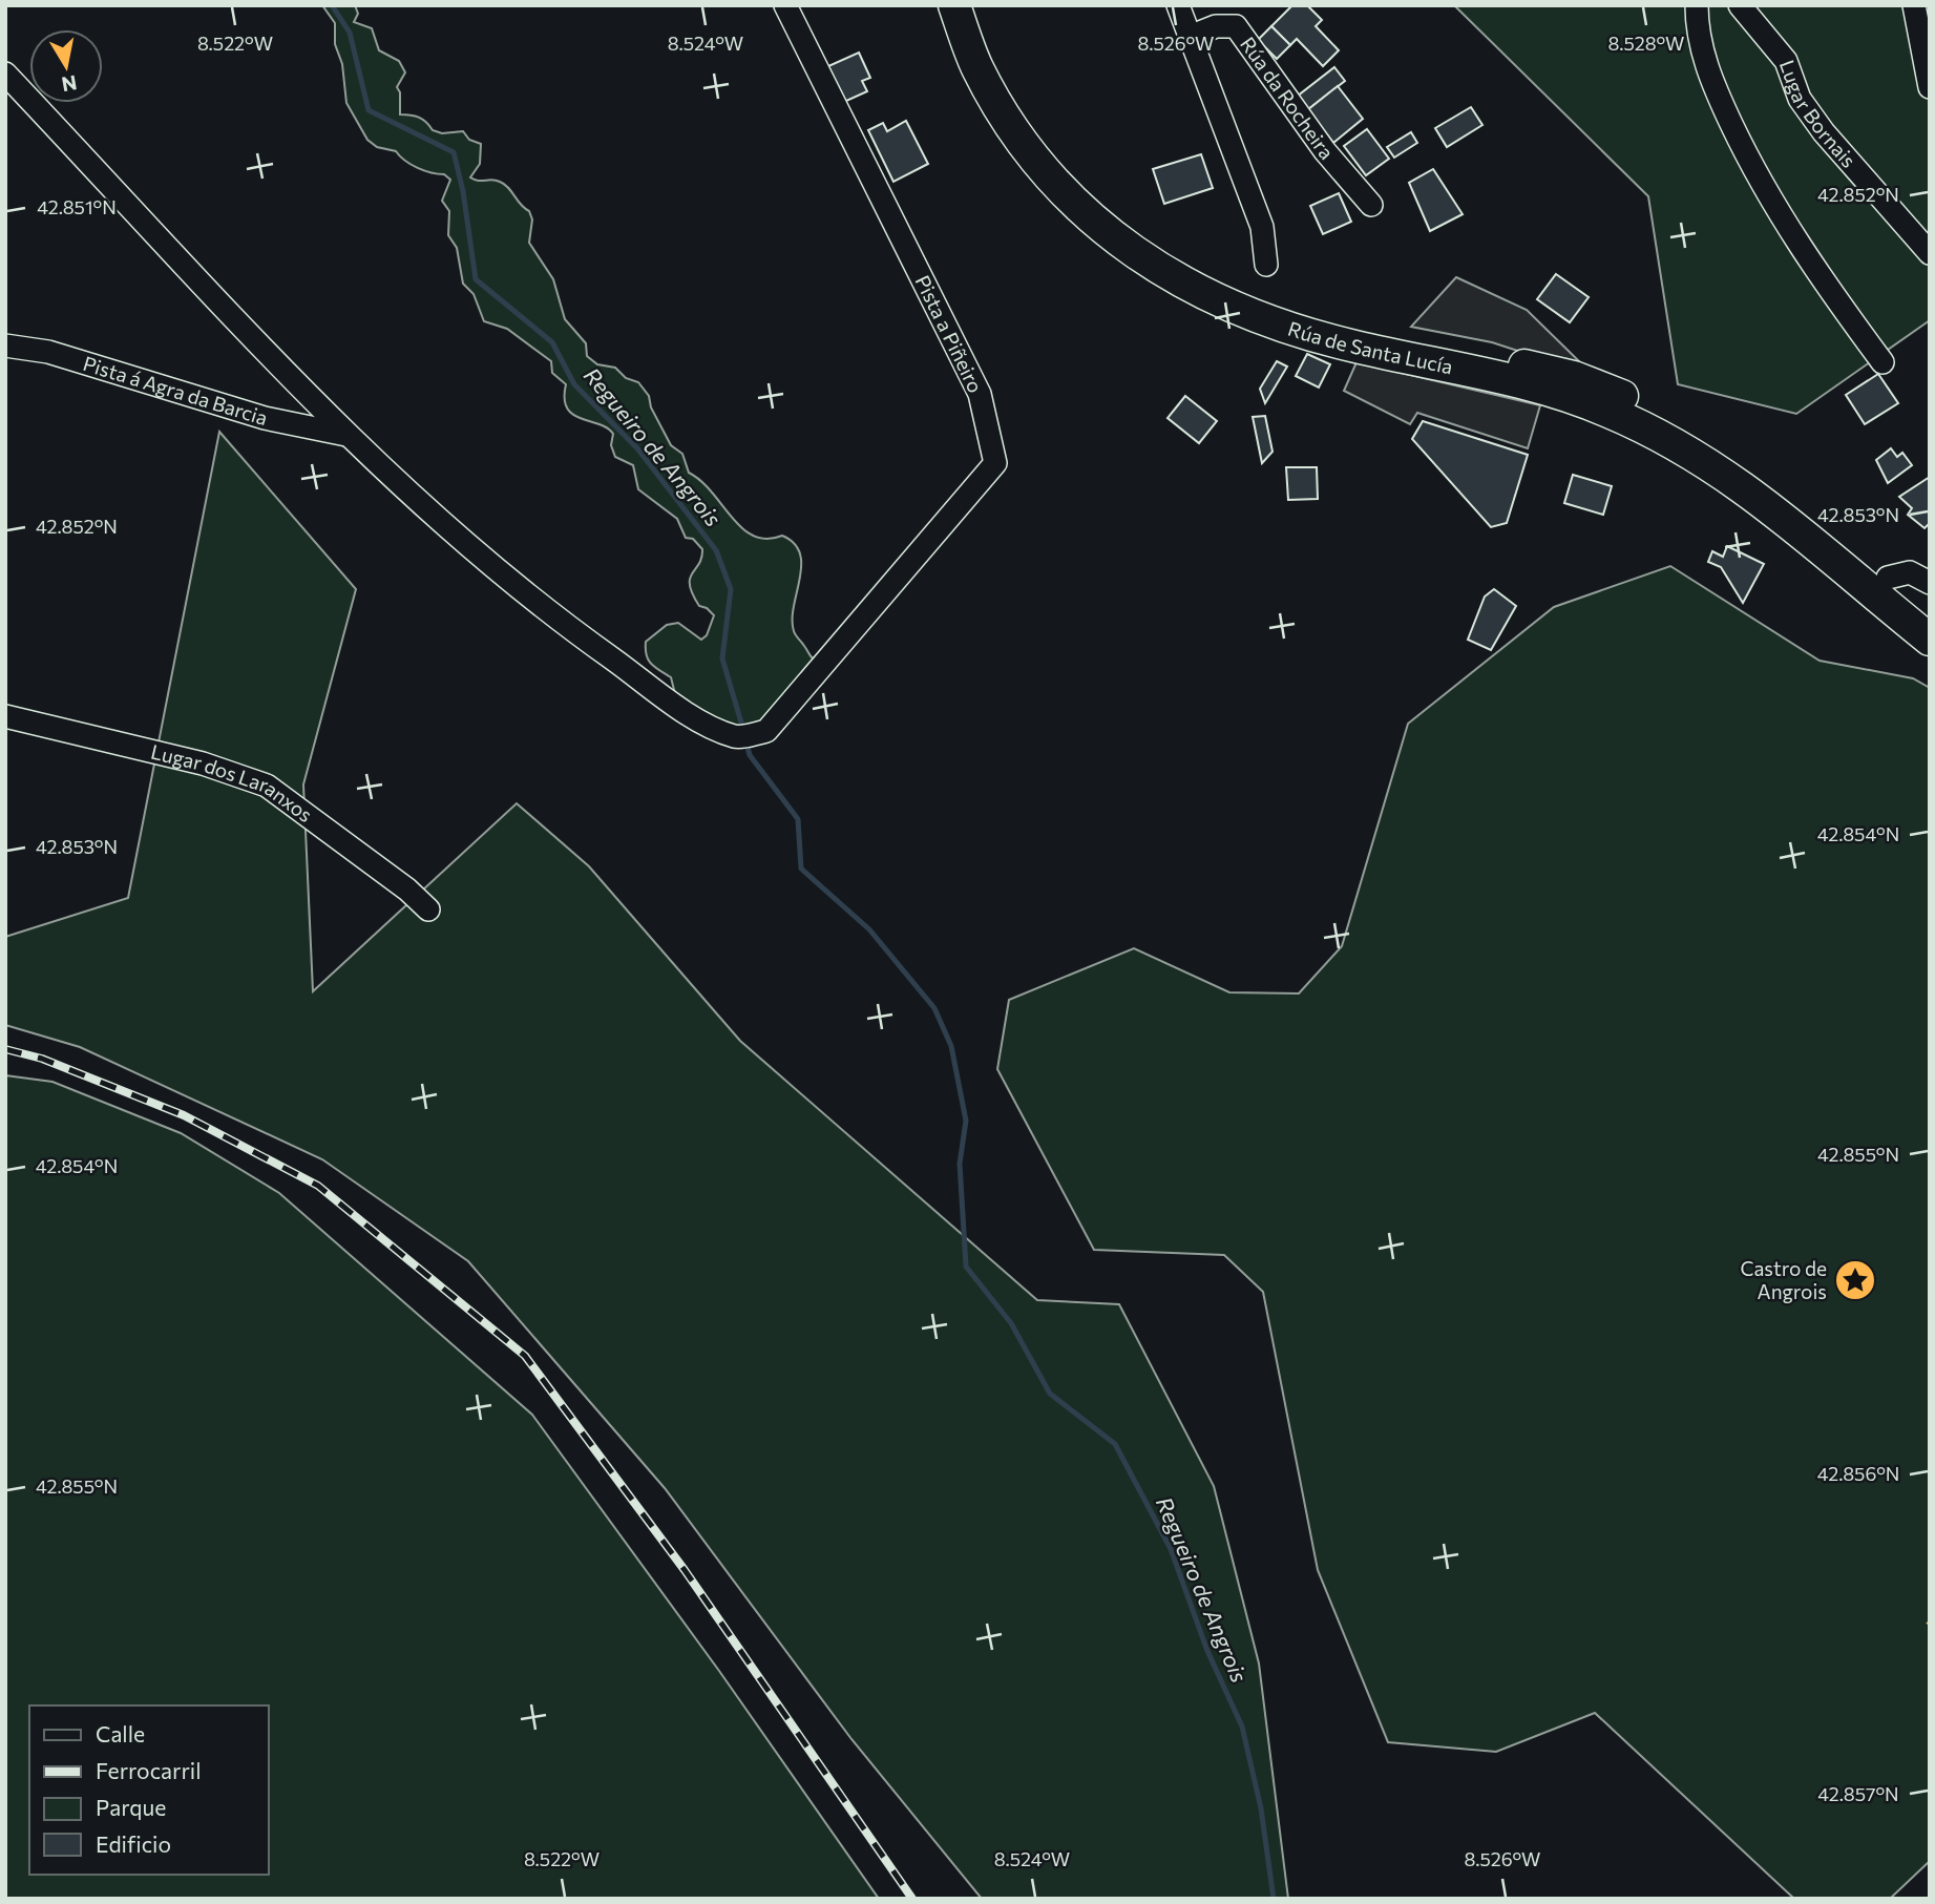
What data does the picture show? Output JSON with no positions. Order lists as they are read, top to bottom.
{
  "streets": {
    "highway": ["Rúa de Santa Lucía"],
    "street": [
      "Rúa da Rocheira",
      "Lugar Bornais",
      "Pista a Piñeiro",
      "Pista á Agra da Barcia",
      "Lugar dos Laranxos"
    ]
  },
  "crossings": [
    ["Pista a Piñeiro", "Pista á Agra da Barcia"]
  ],
  "water": ["Regueiro de Angrois"],
  "places": {
    "place": ["Castro de Angrois"]
  },
  "legend": [
    "Calle",
    "Ferrocarril",
    "Parque",
    "Edificio"
  ],
  "north": "bottom",
  "coordinates": [
    "8.522°W",
    "8.524°W",
    "8.526°W",
    "8.528°W",
    "42.852°N",
    "42.851°N",
    "42.853°N",
    "42.854°N",
    "42.855°N",
    "42.856°N",
    "42.857°N"
  ]
}
